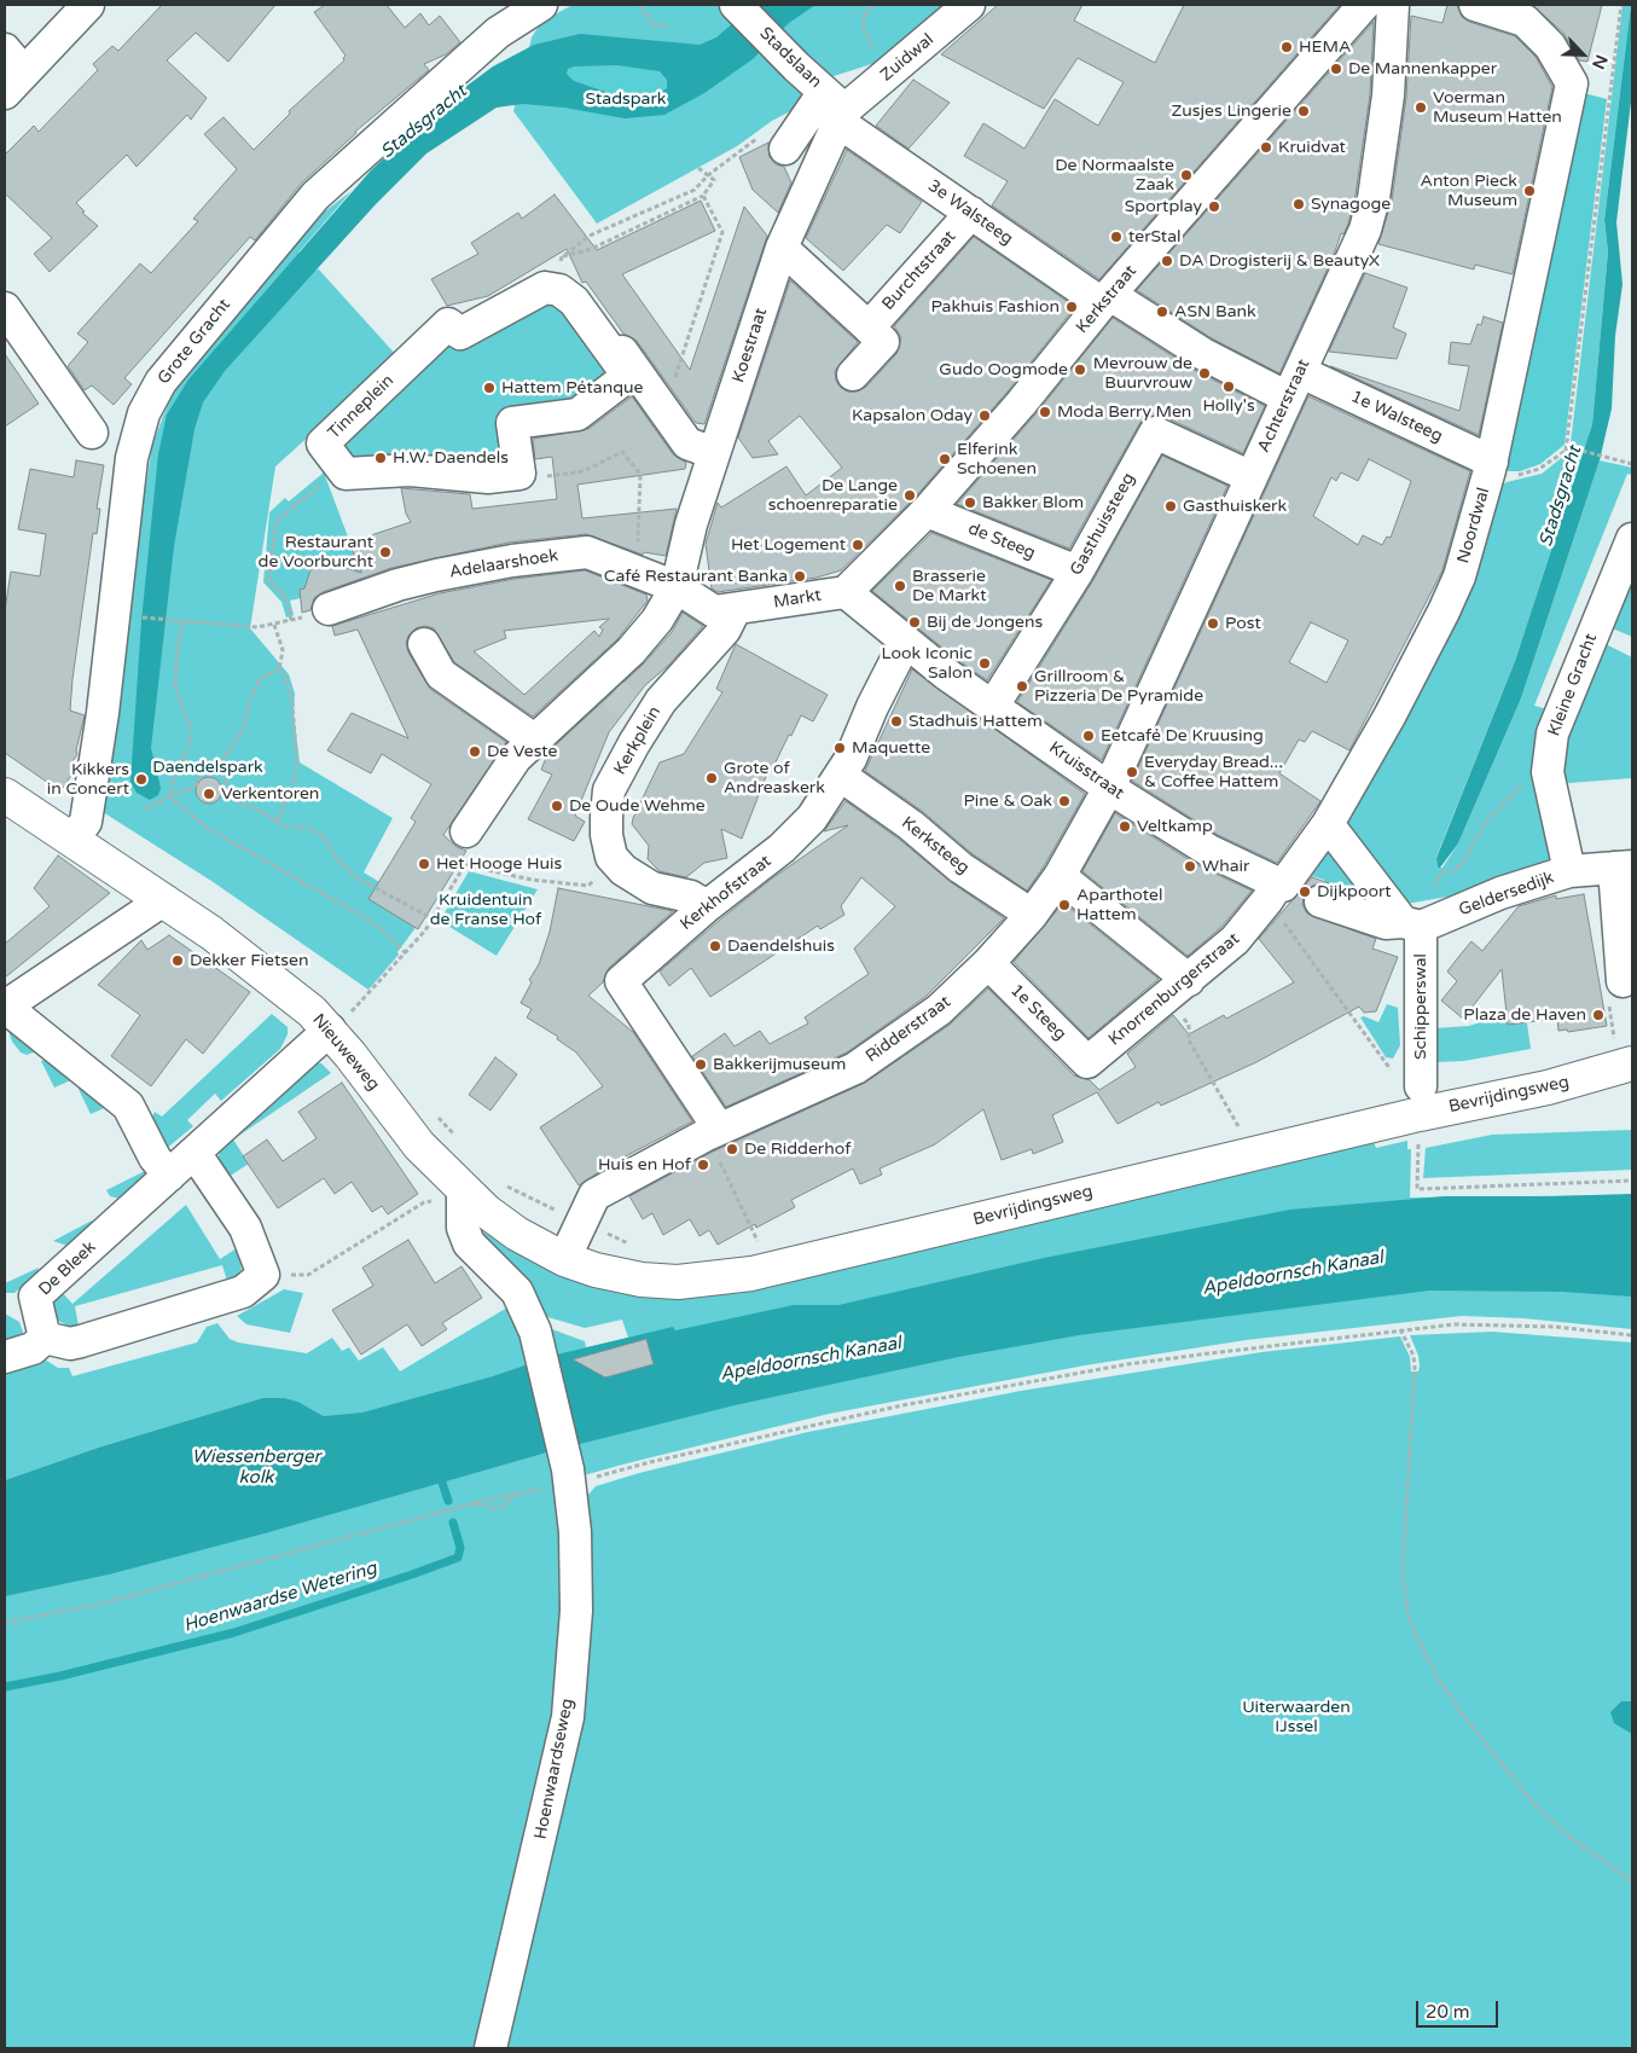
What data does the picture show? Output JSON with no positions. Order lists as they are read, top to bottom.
{
  "streets": {
    "main road": ["Nieuweweg", "Bevrijdingsweg"],
    "street": [
      "Stadslaan",
      "Zuidwal",
      "3e Walsteeg",
      "Burchtstraat",
      "Kerkstraat",
      "Grote Gracht",
      "Koestraat",
      "Achterstraat",
      "Tinneplein",
      "1e Walsteeg",
      "Gasthuissteeg",
      "Noordwal",
      "de Steeg",
      "Adelaarshoek",
      "Markt",
      "Kleine Gracht",
      "Kerkplein",
      "Kruisstraat",
      "Kerksteeg",
      "Kerkhofstraat",
      "Geldersedijk",
      "Knorrenburgerstraat",
      "Schipperswal",
      "1e Steeg",
      "Ridderstraat",
      "De Bleek",
      "Hoenwaardseweg"
    ]
  },
  "crossings": [
    ["Stadslaan", "Zuidwal"],
    ["Stadslaan", "3e Walsteeg"],
    ["Stadslaan", "Koestraat"],
    ["Zuidwal", "3e Walsteeg"],
    ["Zuidwal", "Koestraat"],
    ["3e Walsteeg", "Burchtstraat"],
    ["3e Walsteeg", "Kerkstraat"],
    ["3e Walsteeg", "Koestraat"],
    ["3e Walsteeg", "Achterstraat"],
    ["3e Walsteeg", "1e Walsteeg"],
    ["Kerkstraat", "de Steeg"],
    ["Kerkstraat", "Markt"],
    ["Grote Gracht", "Nieuweweg"],
    ["Koestraat", "Adelaarshoek"],
    ["Koestraat", "Markt"],
    ["Koestraat", "Kerkplein"],
    ["Achterstraat", "1e Walsteeg"],
    ["Achterstraat", "Gasthuissteeg"],
    ["Achterstraat", "Kruisstraat"],
    ["Achterstraat", "Ridderstraat"],
    ["1e Walsteeg", "Noordwal"],
    ["Gasthuissteeg", "de Steeg"],
    ["Gasthuissteeg", "Kruisstraat"],
    ["Noordwal", "Knorrenburgerstraat"],
    ["Adelaarshoek", "Markt"],
    ["Markt", "Kerkplein"],
    ["Kleine Gracht", "Geldersedijk"],
    ["Kruisstraat", "Kerkhofstraat"],
    ["Kruisstraat", "Knorrenburgerstraat"],
    ["Kruisstraat", "Ridderstraat"],
    ["Kerksteeg", "Kerkhofstraat"],
    ["Kerksteeg", "Ridderstraat"],
    ["Kerkhofstraat", "Ridderstraat"],
    ["Geldersedijk", "Schipperswal"],
    ["Knorrenburgerstraat", "1e Steeg"],
    ["1e Steeg", "Ridderstraat"],
    ["Ridderstraat", "Bevrijdingsweg"],
    ["Nieuweweg", "Bevrijdingsweg"],
    ["Nieuweweg", "De Bleek"],
    ["Nieuweweg", "Hoenwaardseweg"],
    ["Bevrijdingsweg", "Hoenwaardseweg"]
  ],
  "water": [
    "Stadsgracht",
    "Apeldoornsch Kanaal",
    "Wiessenberger kolk",
    "Hoenwaardse Wetering"
  ],
  "parks": [
    "Stadspark",
    "Daendelspark",
    "Kruidentuin de Franse Hof",
    "Uiterwaarden IJssel"
  ],
  "places": [
    "HEMA",
    "De Mannenkapper",
    "Voerman Museum Hatten",
    "Zusjes Lingerie",
    "Kruidvat",
    "De Normaalste Zaak",
    "Anton Pieck Museum",
    "Synagoge",
    "Sportplay",
    "terStal",
    "DA Drogisterij & BeautyX",
    "Pakhuis Fashion",
    "ASN Bank",
    "Gudo Oogmode",
    "Mevrouw de Buurvrouw",
    "Holly's",
    "Hattem Pétanque",
    "Moda Berry Men",
    "Kapsalon Oday",
    "H.W. Daendels",
    "Elferink Schoenen",
    "De Lange schoenreparatie",
    "Bakker Blom",
    "Gasthuiskerk",
    "Het Logement",
    "Restaurant de Voorburcht",
    "Café Restaurant Banka",
    "Brasserie De Markt",
    "Bij de Jongens",
    "Post",
    "Look Iconic Salon",
    "Grillroom & Pizzeria De Pyramide",
    "Stadhuis Hattem",
    "Eetcafé De Kruusing",
    "Maquette",
    "De Veste",
    "Everyday Bread... & Coffee Hattem",
    "Grote of Andreaskerk",
    "Kikkers in Concert",
    "Verkentoren",
    "Pine & Oak",
    "De Oude Wehme",
    "Veltkamp",
    "Het Hooge Huis",
    "Whair",
    "Dijkpoort",
    "Aparthotel Hattem",
    "Daendelshuis",
    "Dekker Fietsen",
    "Plaza de Haven",
    "Bakkerijmuseum",
    "De Ridderhof",
    "Huis en Hof"
  ],
  "scale_bar": "20 m",
  "north": "bottom right"
}
